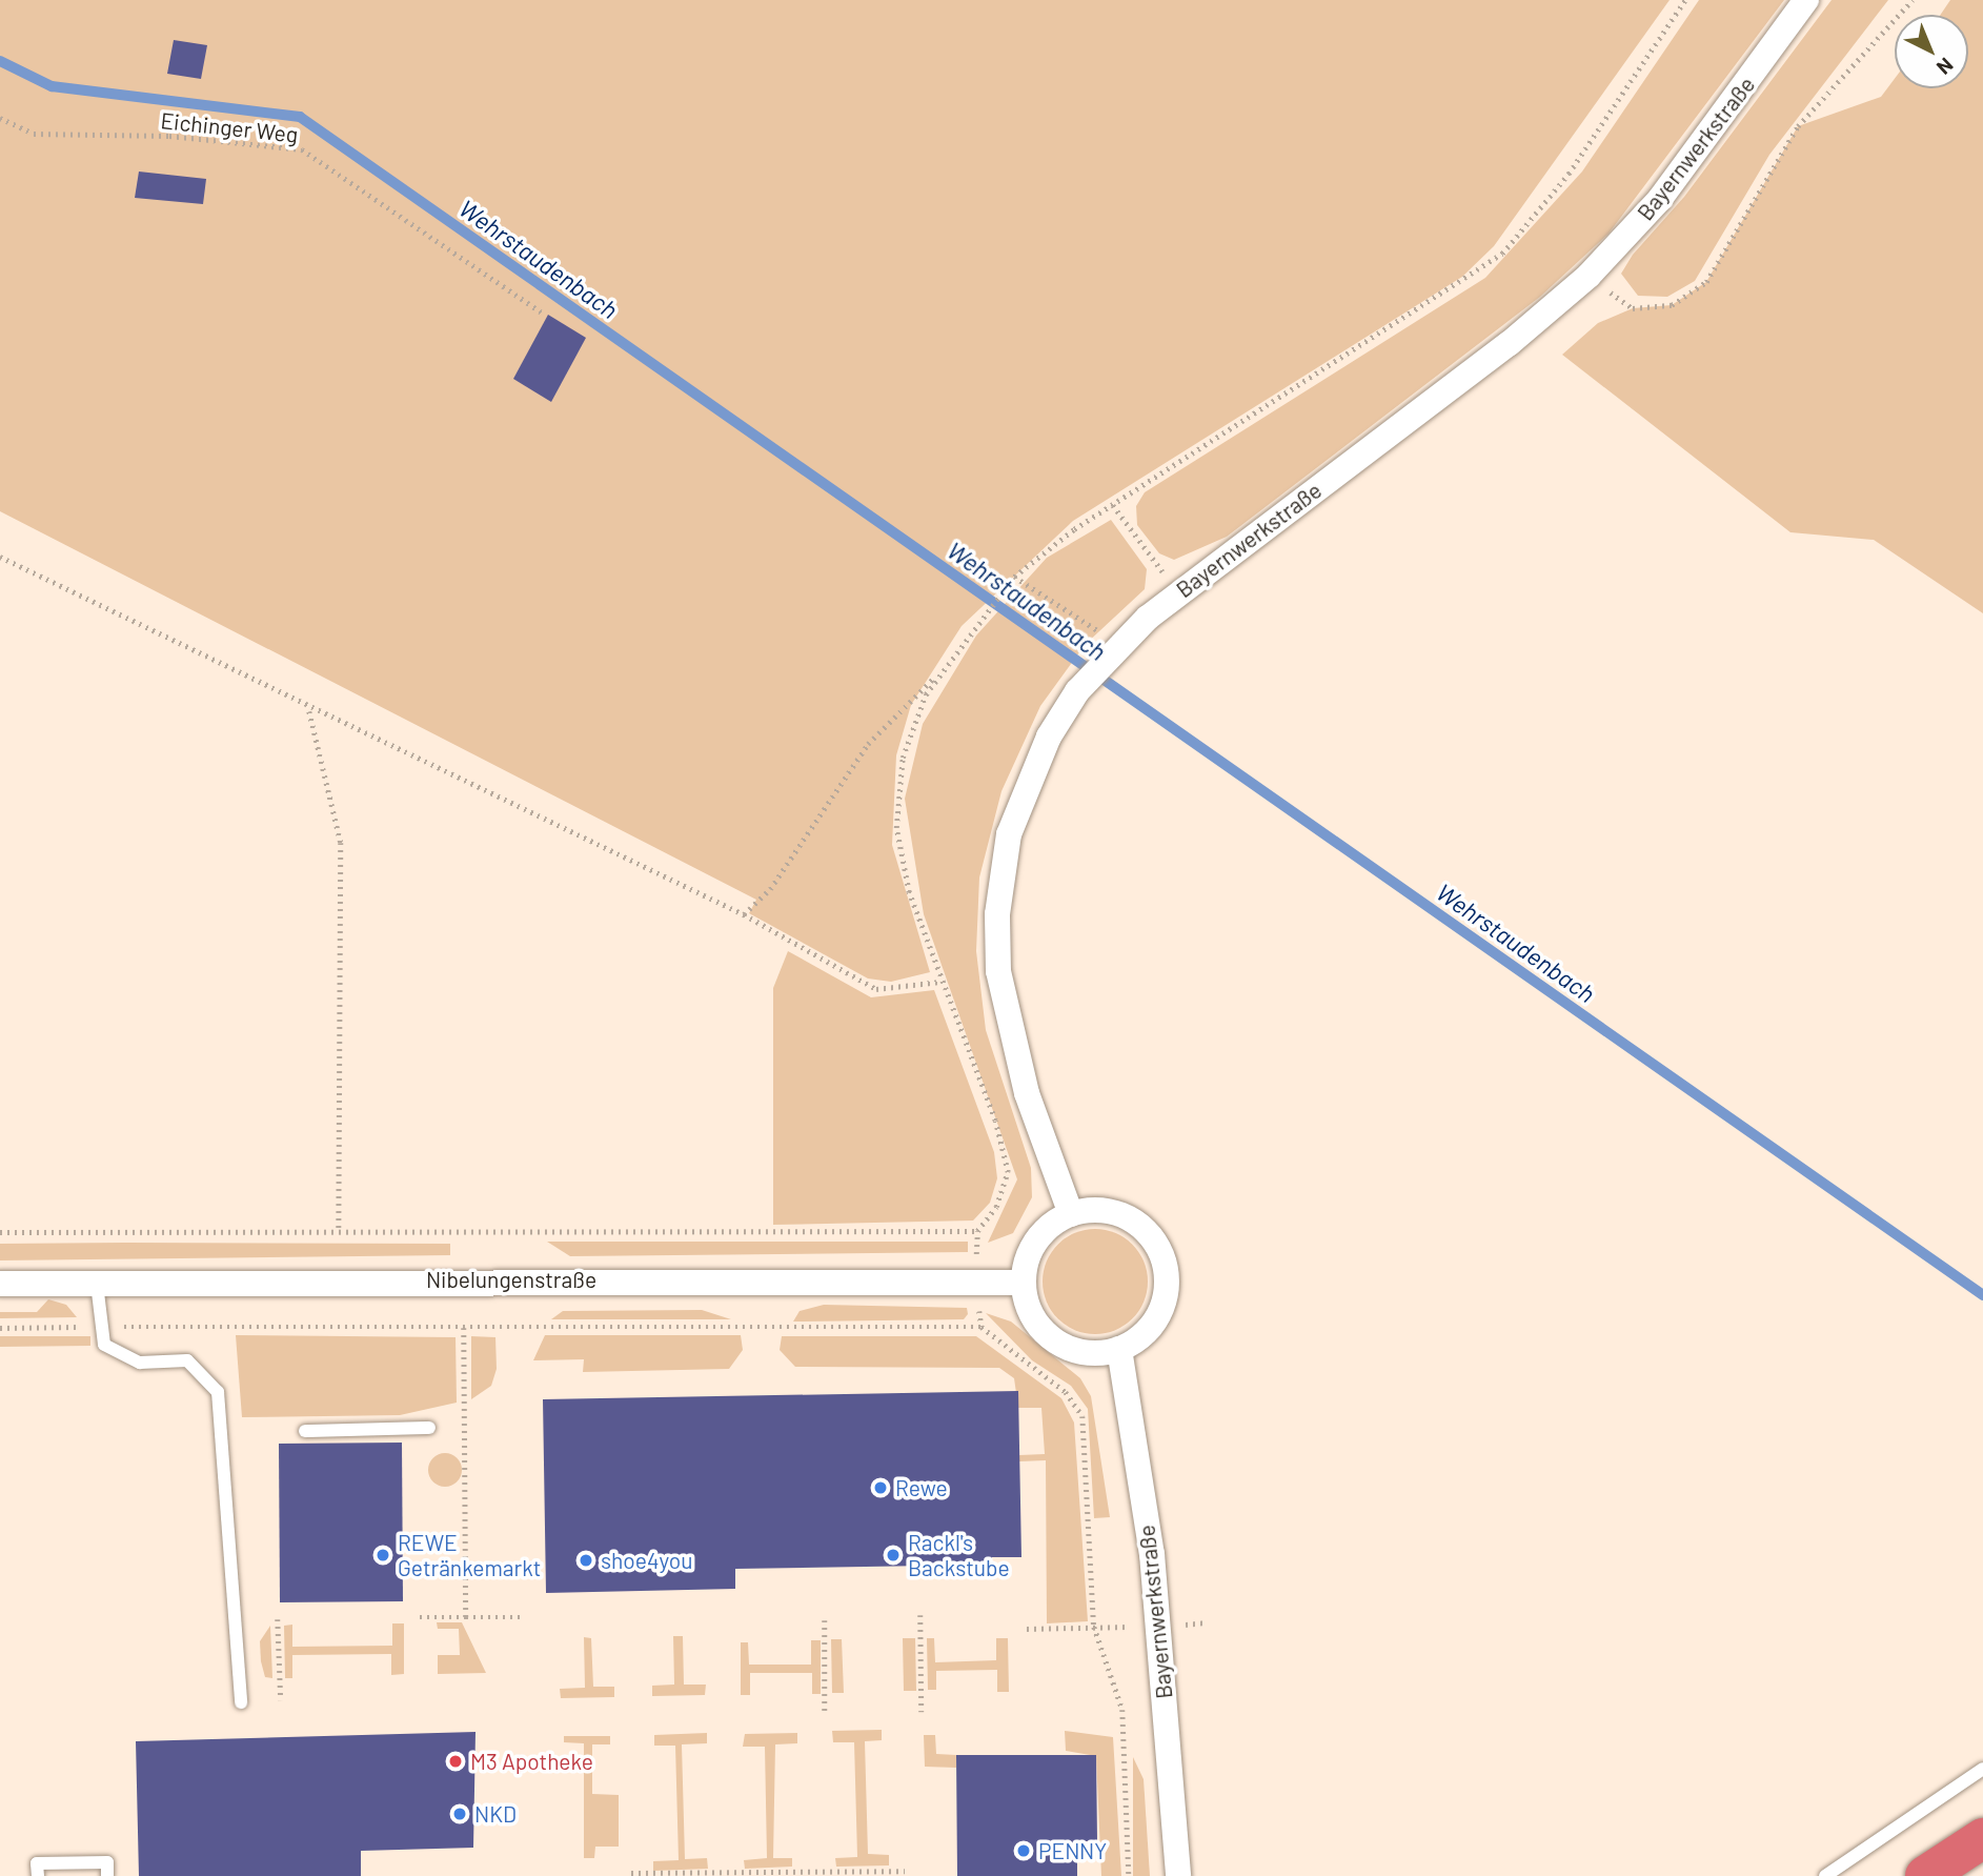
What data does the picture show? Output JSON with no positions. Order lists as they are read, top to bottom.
{
  "streets": {
    "street": ["Bayernwerkstraße", "Nibelungenstraße"],
    "path": ["Eichinger Weg"]
  },
  "crossings": [
    ["Bayernwerkstraße", "Nibelungenstraße"]
  ],
  "water": ["Wehrstaudenbach"],
  "places": [
    "Rewe",
    "REWE Getränkemarkt",
    "Rackl's Backstube",
    "shoe4you",
    "M3 Apotheke",
    "NKD",
    "PENNY"
  ],
  "north": "bottom right"
}
